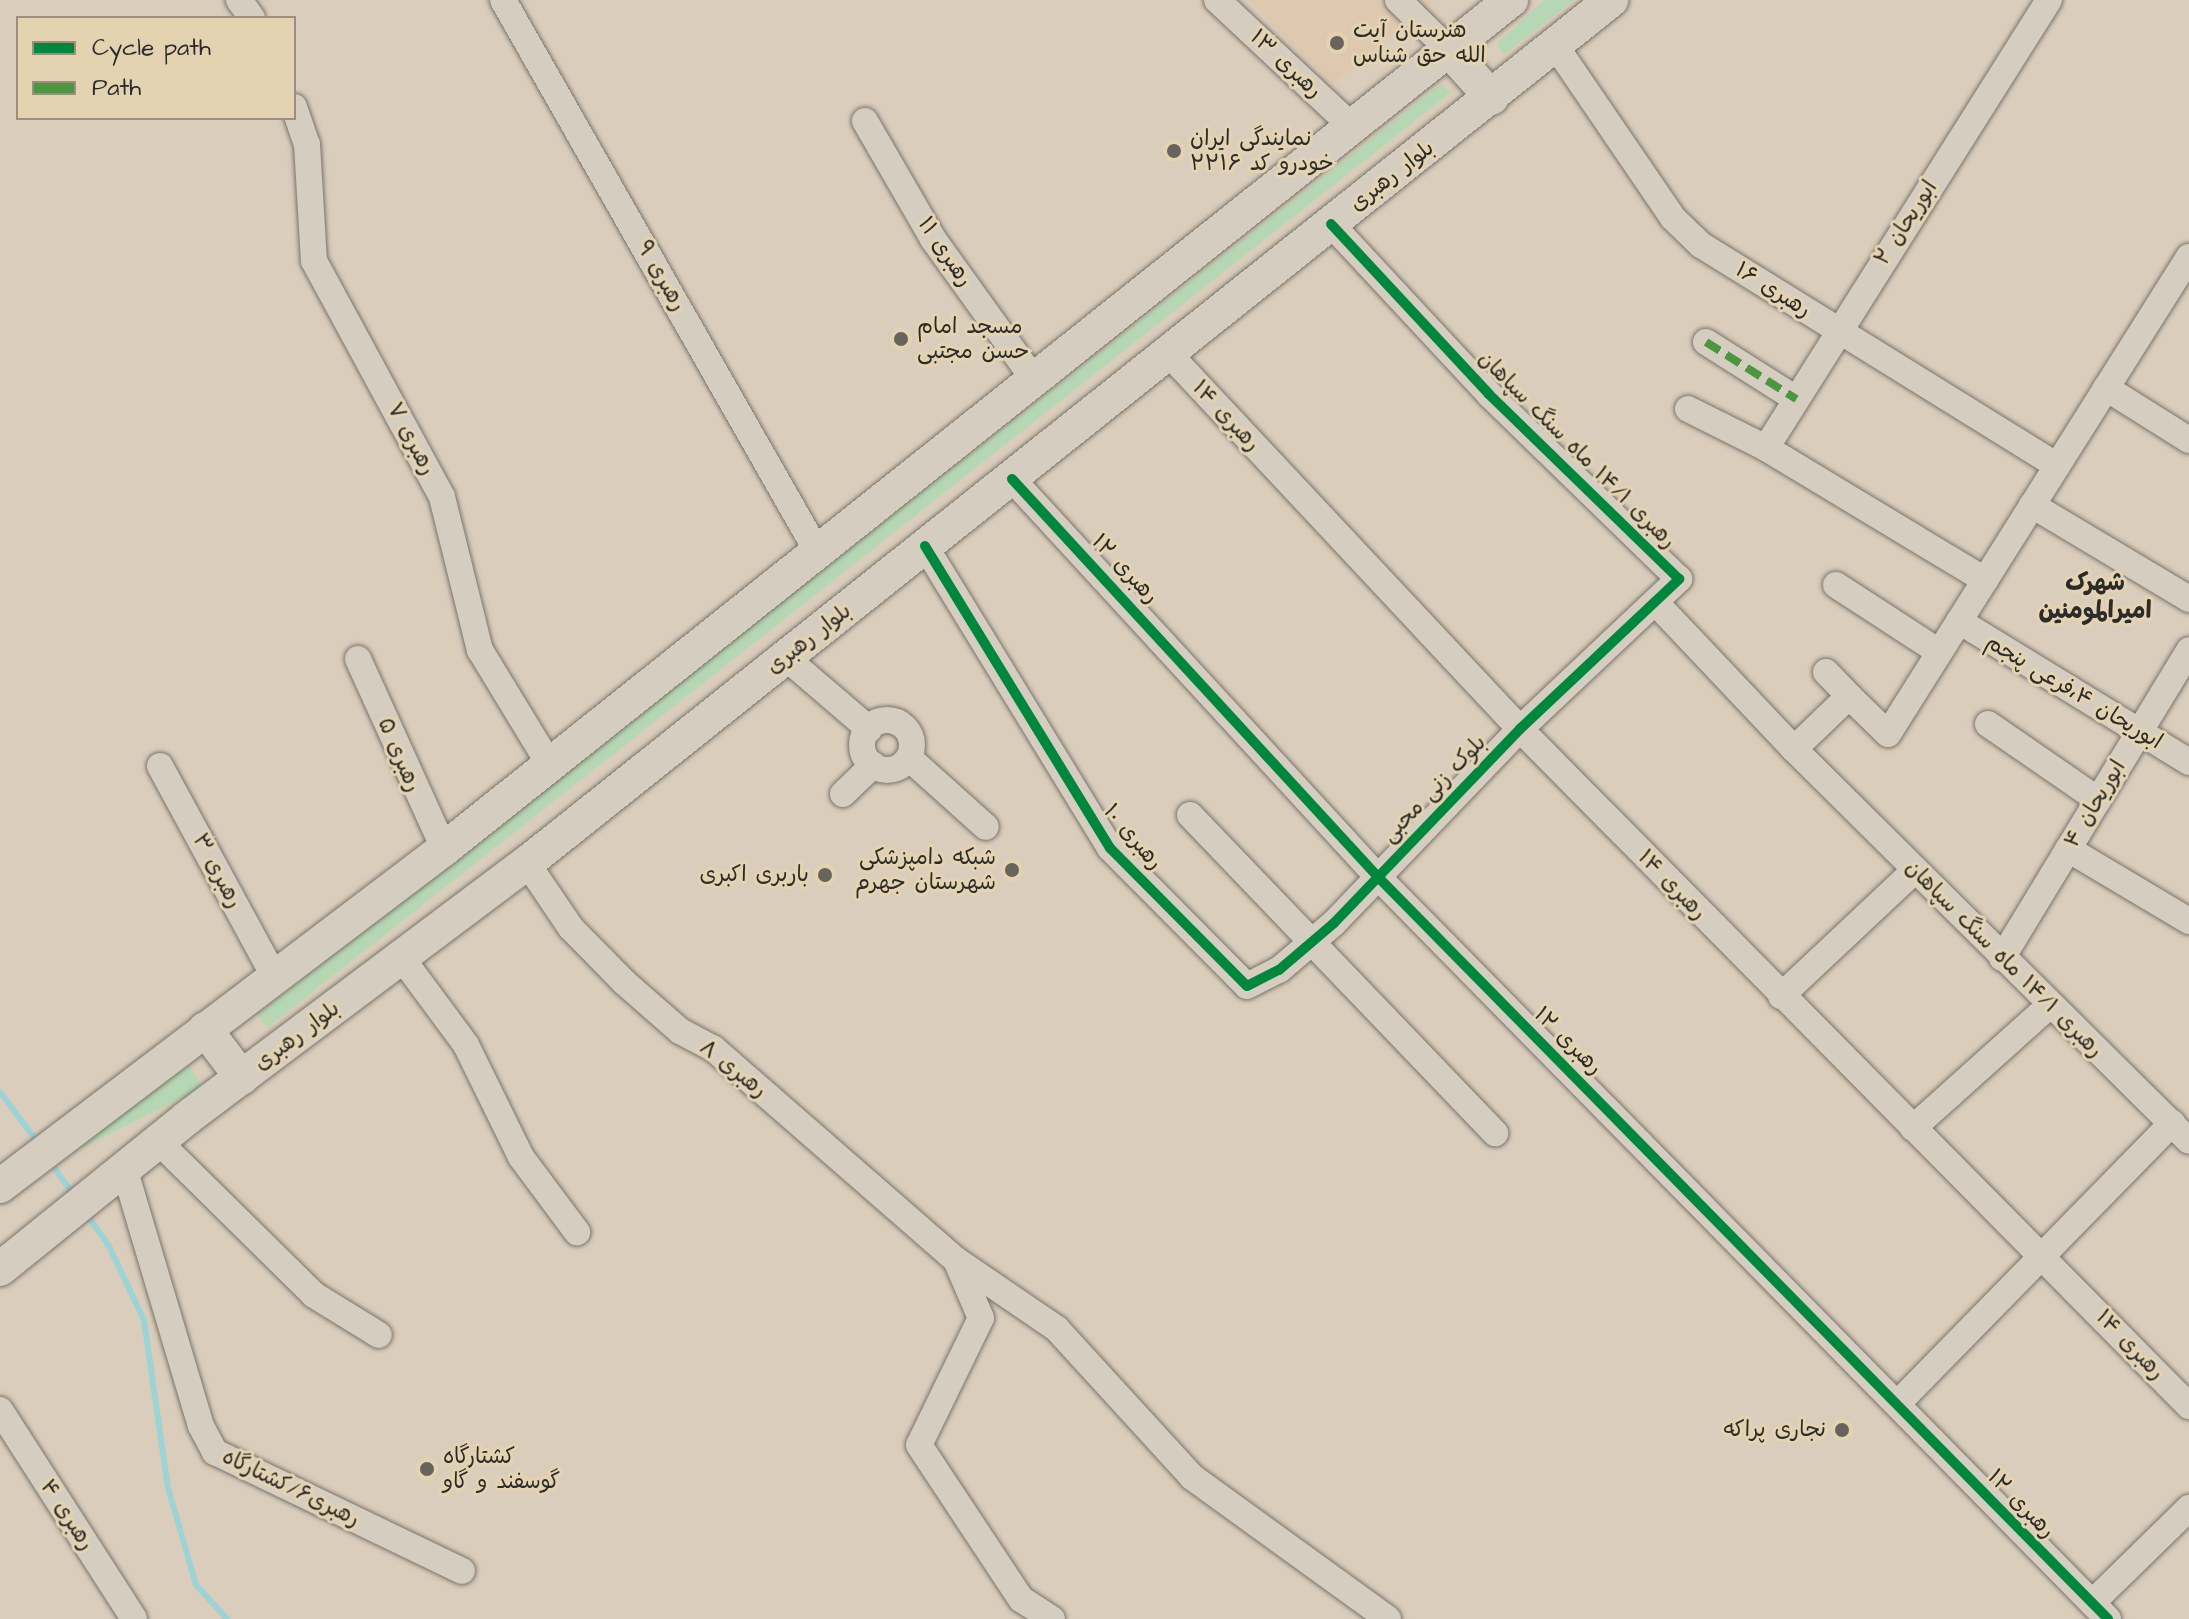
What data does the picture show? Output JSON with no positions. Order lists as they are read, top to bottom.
{
  "streets": {
    "main road": ["بلوار رهبری"],
    "street": [
      "رهبری ۱۳",
      "ابوریحان ۲",
      "رهبری ۱۱",
      "رهبری ۹",
      "رهبری ۱۶",
      "رهبری ۱۴",
      "رهبری ۷",
      "رهبری ۱۴/۱ ماه سنگ سپاهان",
      "رهبری ۱۲",
      "ابوریحان ۴،فرعی پنجم",
      "رهبری ۵",
      "بلوک زنی محبی",
      "ابوریحان ۴",
      "رهبری ۱۰",
      "رهبری ۳",
      "رهبری ۸",
      "رهبری۶/کشتارگاه",
      "رهبری ۴"
    ]
  },
  "crossings": [
    ["بلوار رهبری", "رهبری ۱۶"],
    ["بلوار رهبری", "رهبری ۱۴"],
    ["بلوار رهبری", "رهبری ۱۴/۱ ماه سنگ سپاهان"],
    ["بلوار رهبری", "رهبری ۱۲"],
    ["بلوار رهبری", "رهبری ۱۰"],
    ["بلوار رهبری", "رهبری ۸"],
    ["بلوار رهبری", "رهبری۶/کشتارگاه"],
    ["ابوریحان ۲", "رهبری ۱۶"],
    ["رهبری ۱۴", "رهبری ۱۴/۱ ماه سنگ سپاهان"],
    ["رهبری ۱۴", "بلوک زنی محبی"],
    ["رهبری ۱۴/۱ ماه سنگ سپاهان", "بلوک زنی محبی"],
    ["رهبری ۱۴/۱ ماه سنگ سپاهان", "ابوریحان ۴"],
    ["رهبری ۱۲", "بلوک زنی محبی"],
    ["رهبری ۱۲", "رهبری ۱۰"],
    ["ابوریحان ۴،فرعی پنجم", "ابوریحان ۴"],
    ["بلوک زنی محبی", "رهبری ۱۰"]
  ],
  "districts": ["شهرک امیرالمومنین"],
  "places": [
    "هنرستان آیت الله حق شناس",
    "نمایندگی ایران خودرو کد ۲۲۱۶",
    "مسجد امام حسن مجتبی",
    "شبکه دامپزشکی شهرستان جهرم",
    "باربری اکبری",
    "نجاری پراکه",
    "کشتارگاه گوسفند و گاو"
  ],
  "legend": ["Cycle path", "Path"]
}
